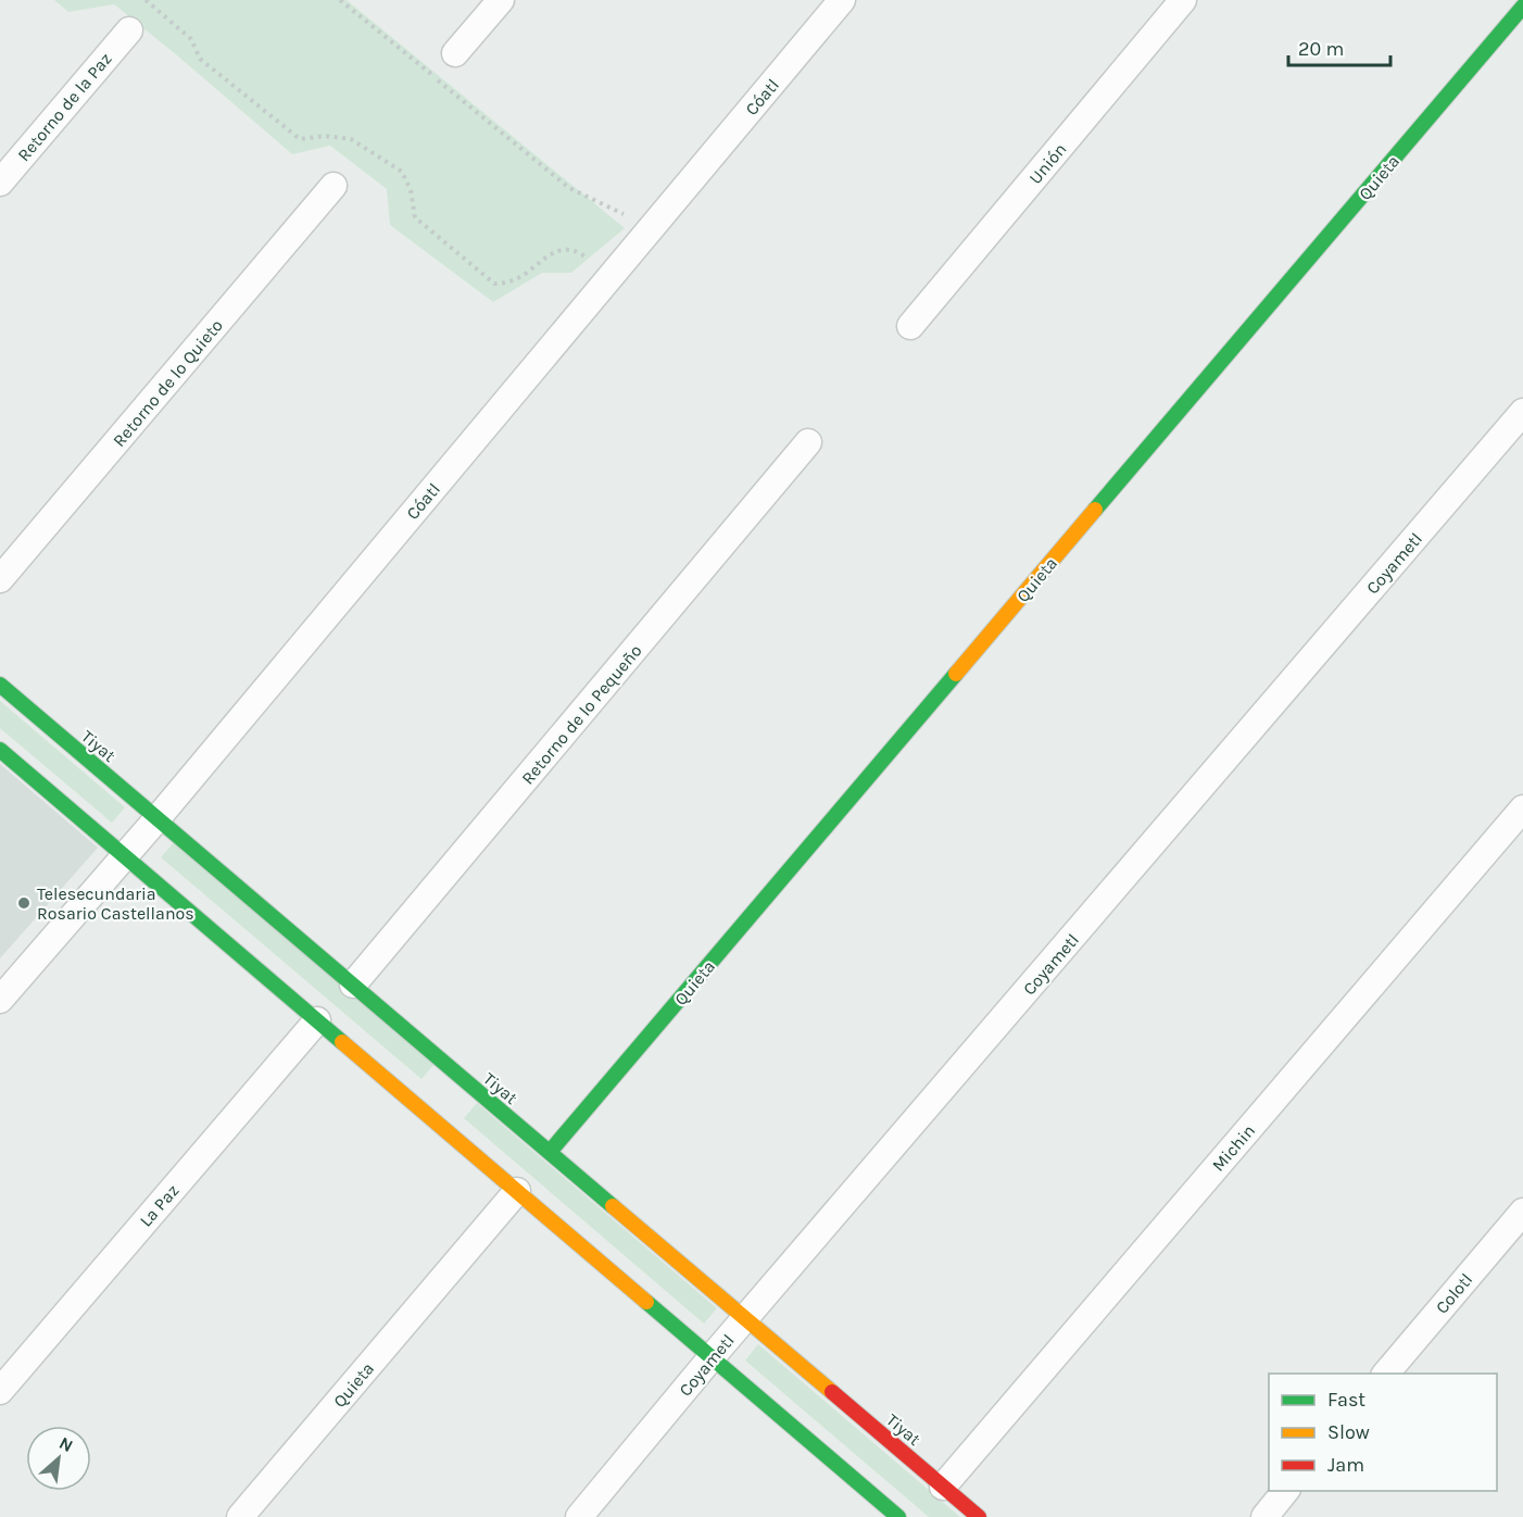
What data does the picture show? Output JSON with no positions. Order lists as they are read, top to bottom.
{
  "streets": {
    "street": [
      "Cóatl",
      "Retorno de la Paz",
      "Unión",
      "Quieta",
      "Retorno de lo Quieto",
      "Coyametl",
      "Retorno de lo Pequeño",
      "Tiyat",
      "Michin",
      "La Paz",
      "Colotl"
    ]
  },
  "crossings": [
    ["Cóatl", "Tiyat"],
    ["Quieta", "Tiyat"],
    ["Coyametl", "Tiyat"],
    ["Retorno de lo Pequeño", "Tiyat"],
    ["Tiyat", "Michin"]
  ],
  "places": ["Telesecundaria Rosario Castellanos"],
  "legend": ["Fast", "Slow", "Jam"],
  "scale_bar": "20 m",
  "north": "top right"
}
